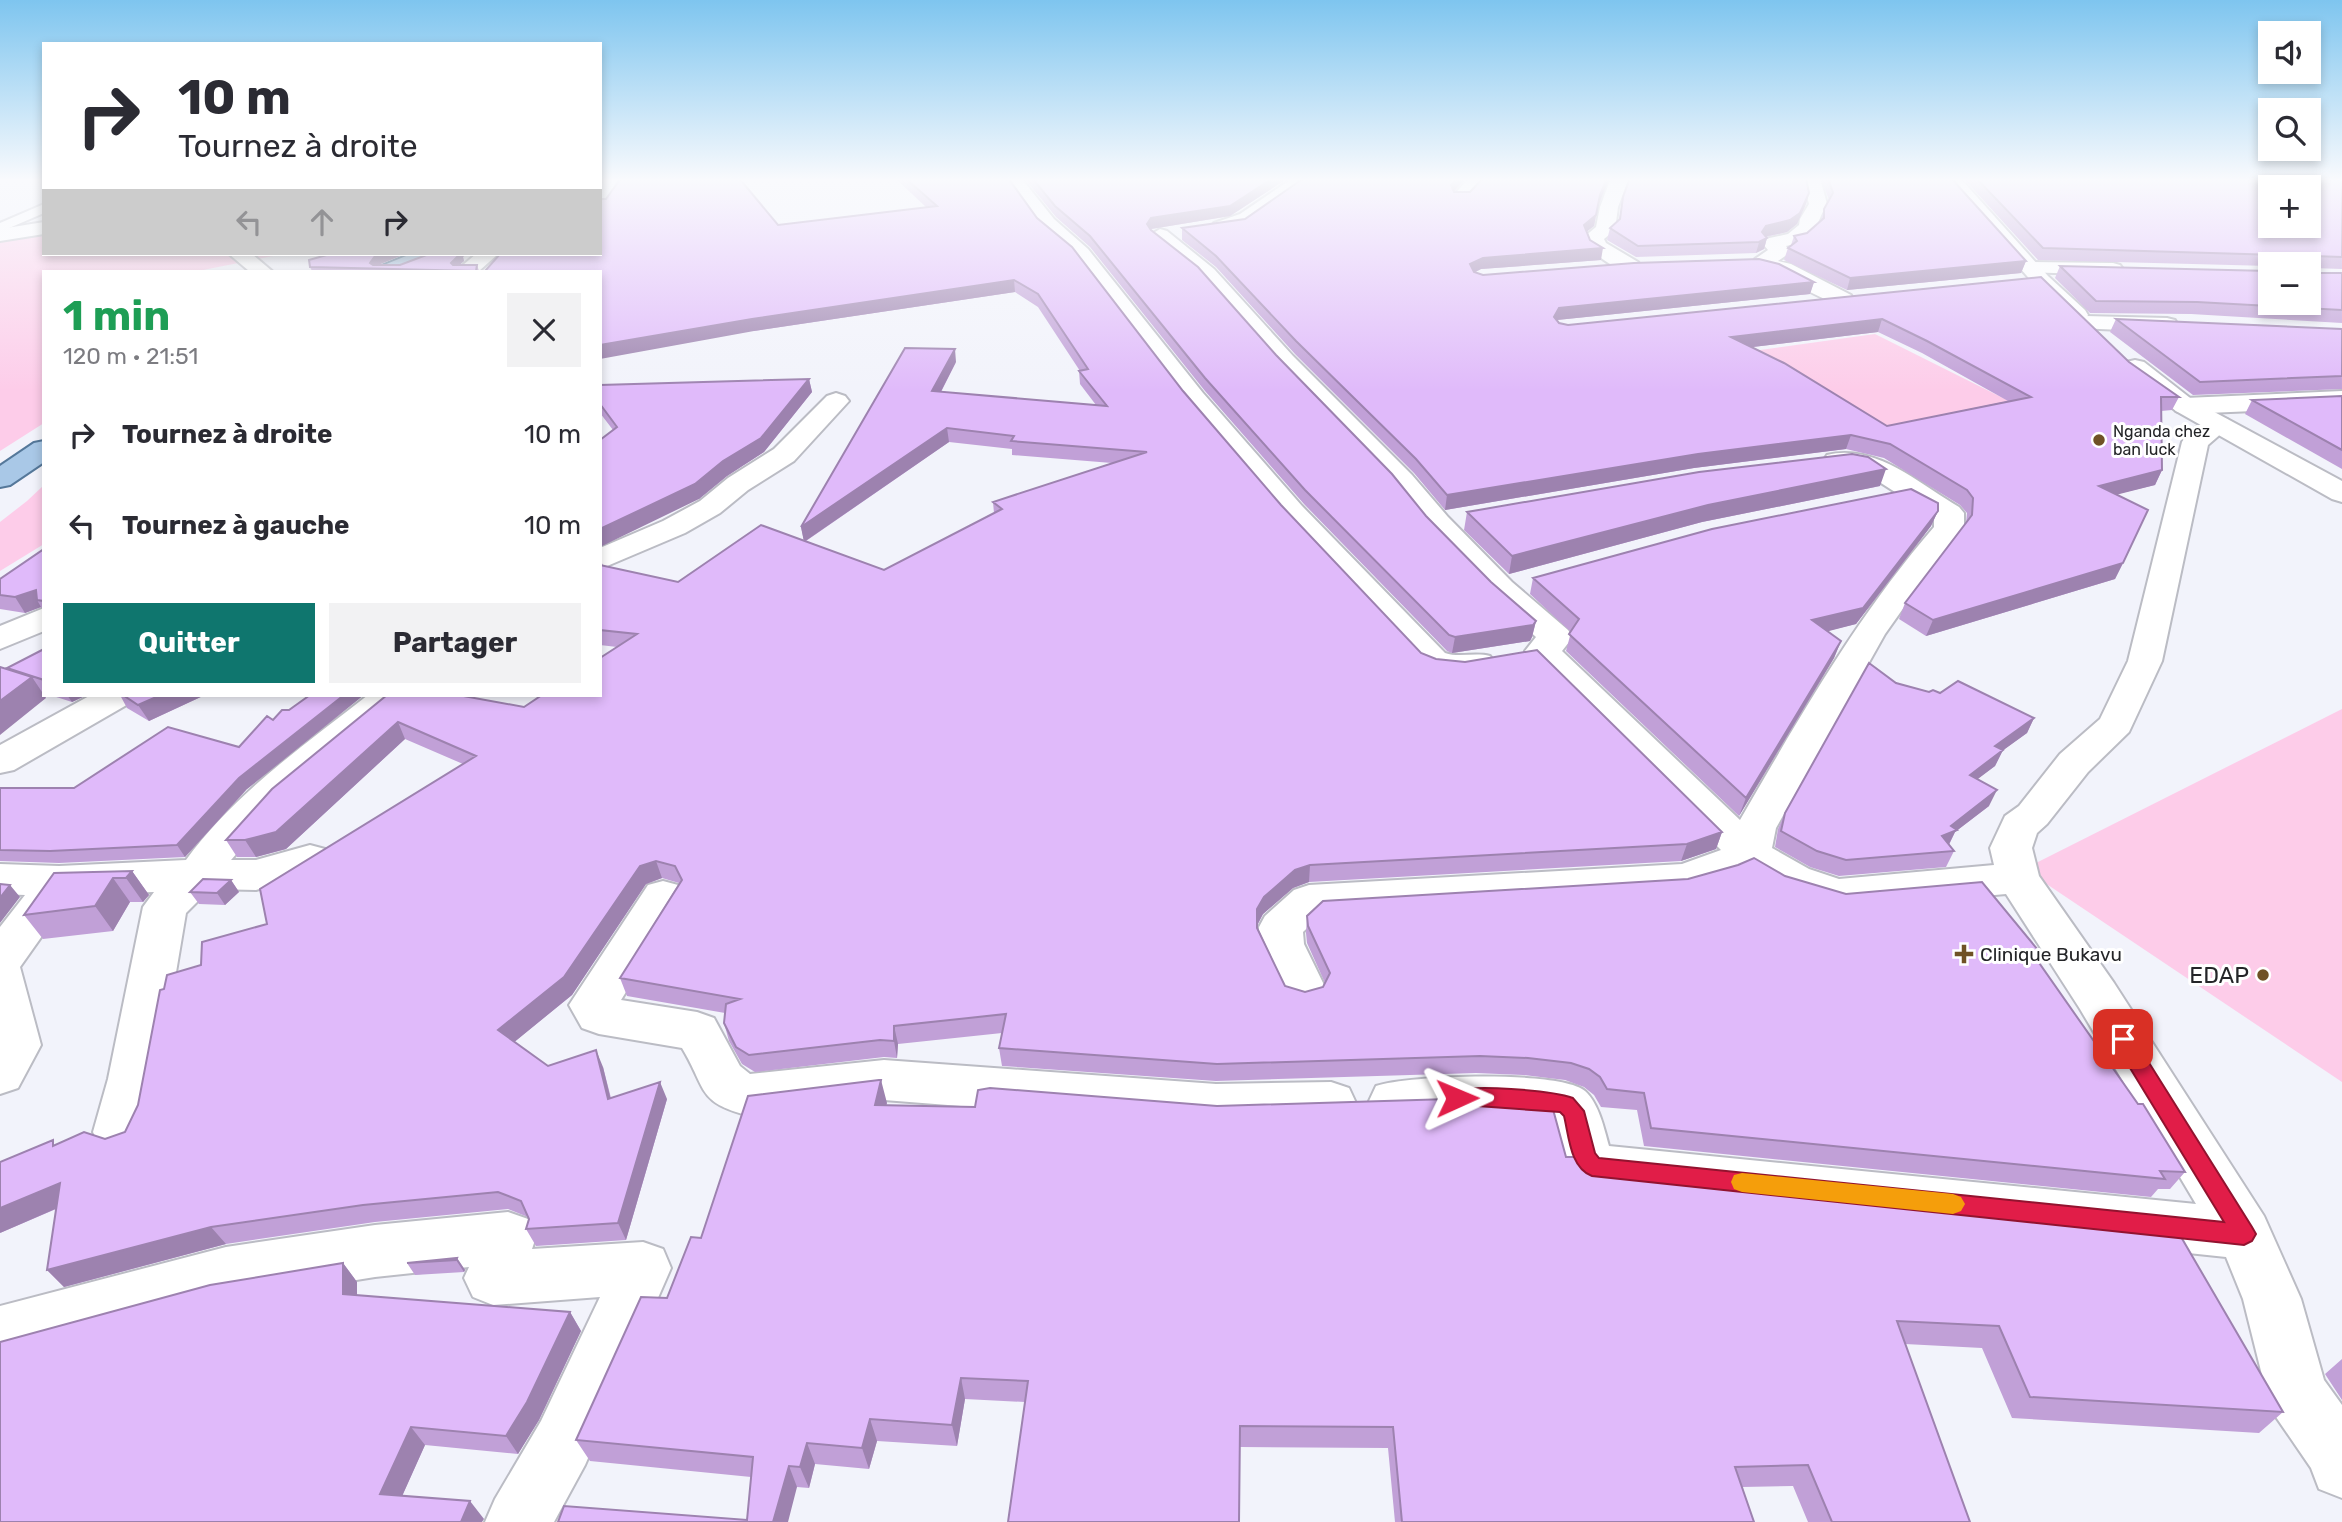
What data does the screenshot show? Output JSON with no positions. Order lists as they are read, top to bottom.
{
  "places": {
    "other": ["Nganda chez ban luck", "EDAP"],
    "health": ["Clinique Bukavu"]
  },
  "page": {
    "map_buttons": ["+", "−"],
    "turn": ["10 m", "Tournez à droite"],
    "heading": ["1 min", "120 m · 21:51"],
    "list": [
      {
        "name": "Tournez à droite",
        "value": "10 m"
      },
      {
        "name": "Tournez à gauche",
        "value": "10 m"
      }
    ],
    "buttons": ["Quitter", "Partager"]
  }
}
